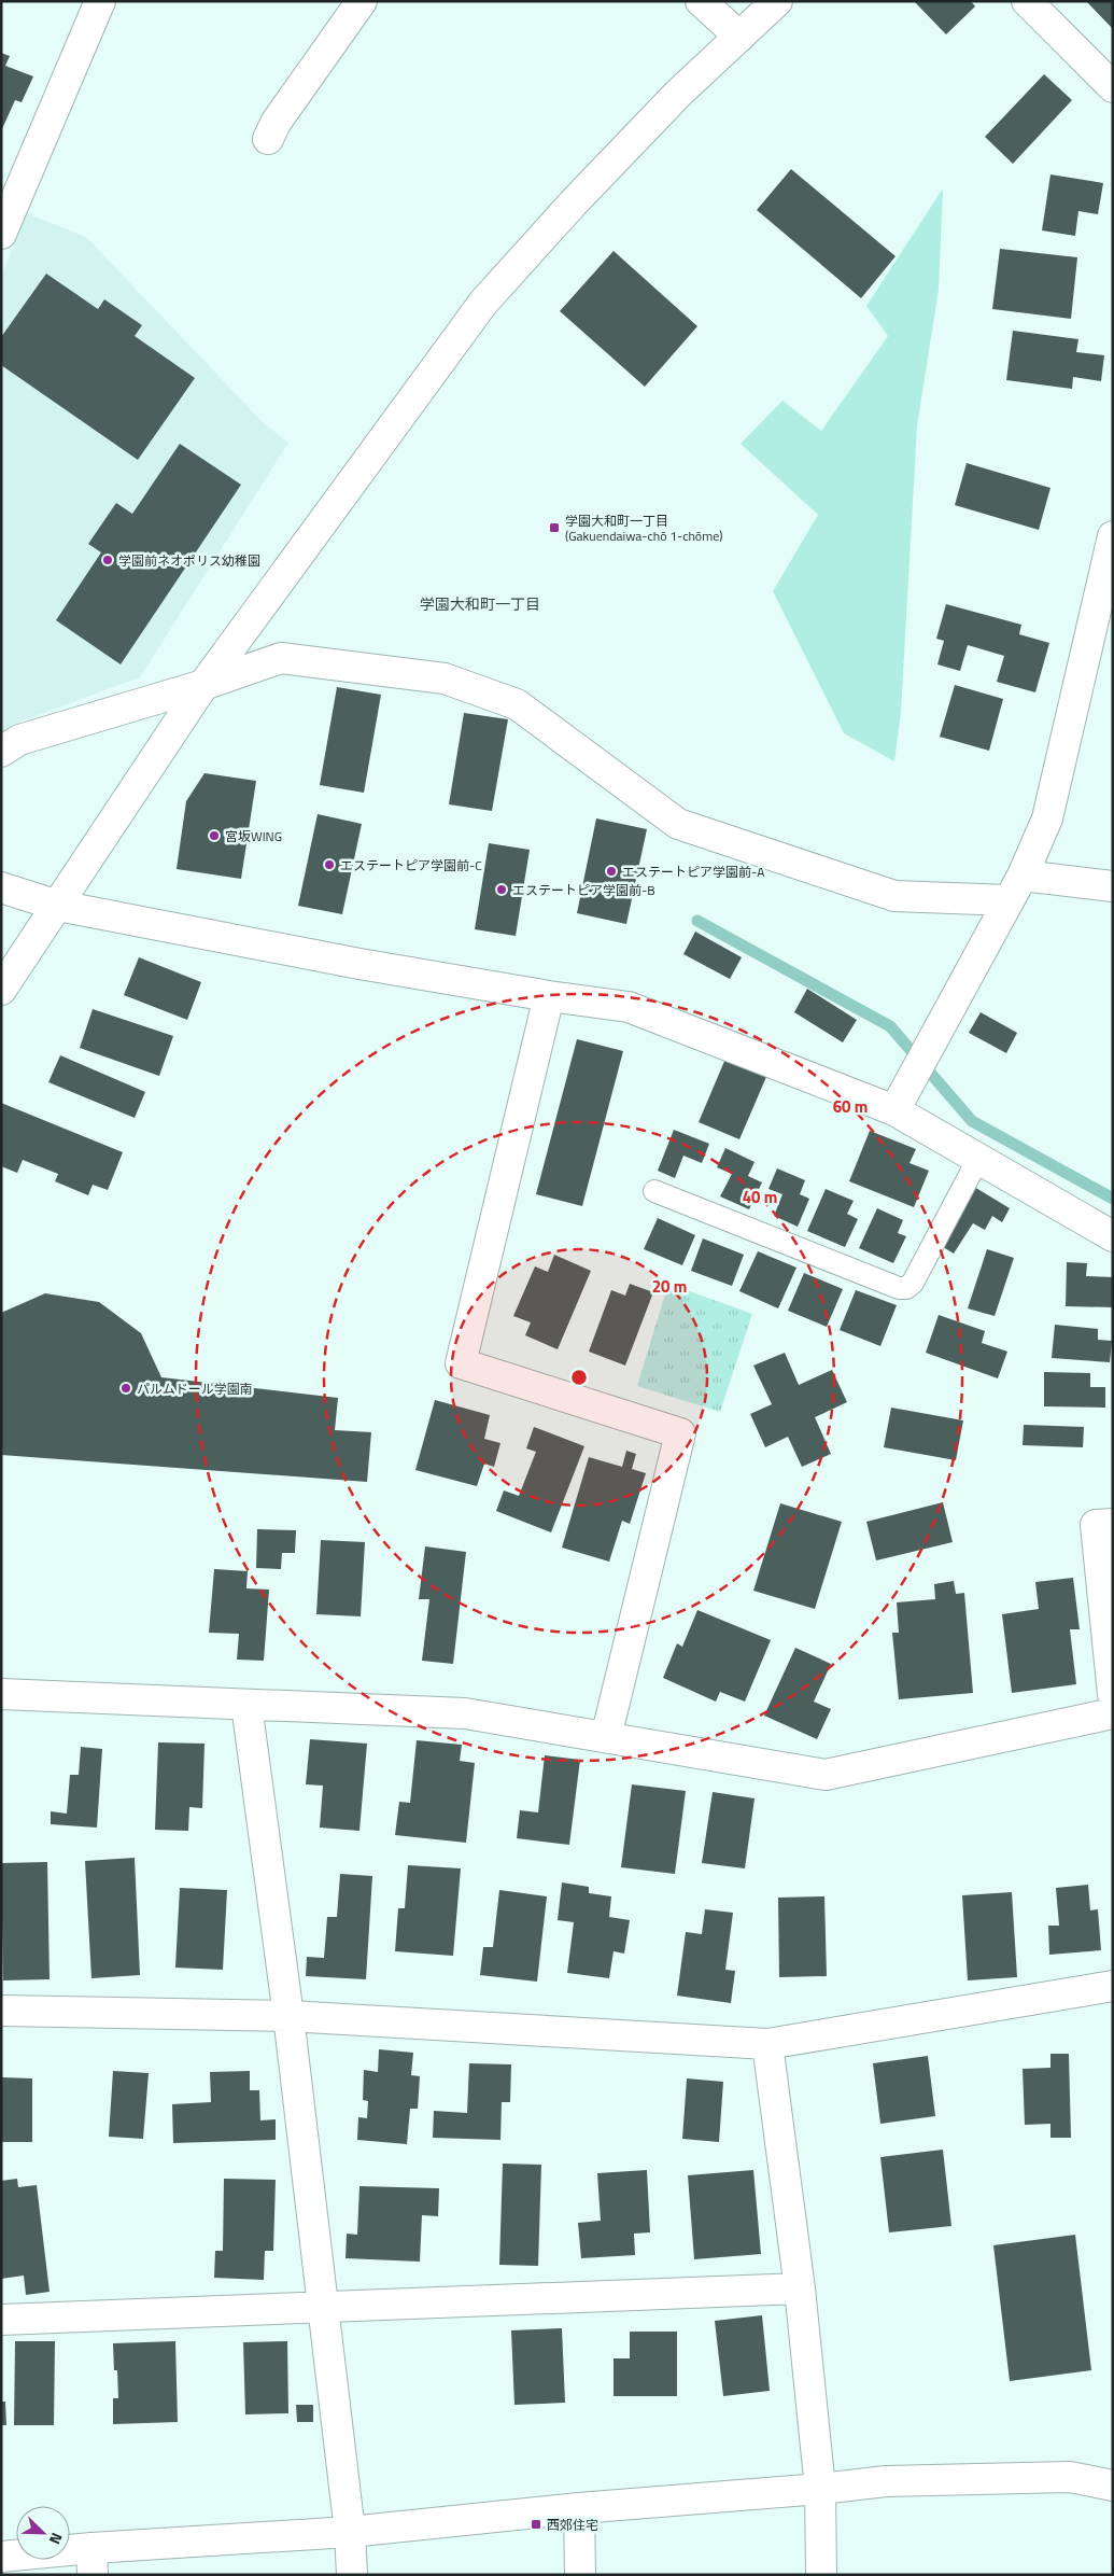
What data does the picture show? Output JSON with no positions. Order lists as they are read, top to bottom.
{
  "districts": ["学園大和町一丁目"],
  "places": {
    "transit": ["学園大和町一丁目 (Gakuendaiwa-chō 1-chōme)", "西郊住宅"],
    "other": [
      "学園前ネオポリス幼稚園",
      "宮坂WING",
      "エステートピア学園前-C",
      "エステートピア学園前-A",
      "エステートピア学園前-B",
      "パルムドール学園南"
    ]
  },
  "north": "bottom right",
  "rings": ["60 m", "40 m", "20 m"]
}
